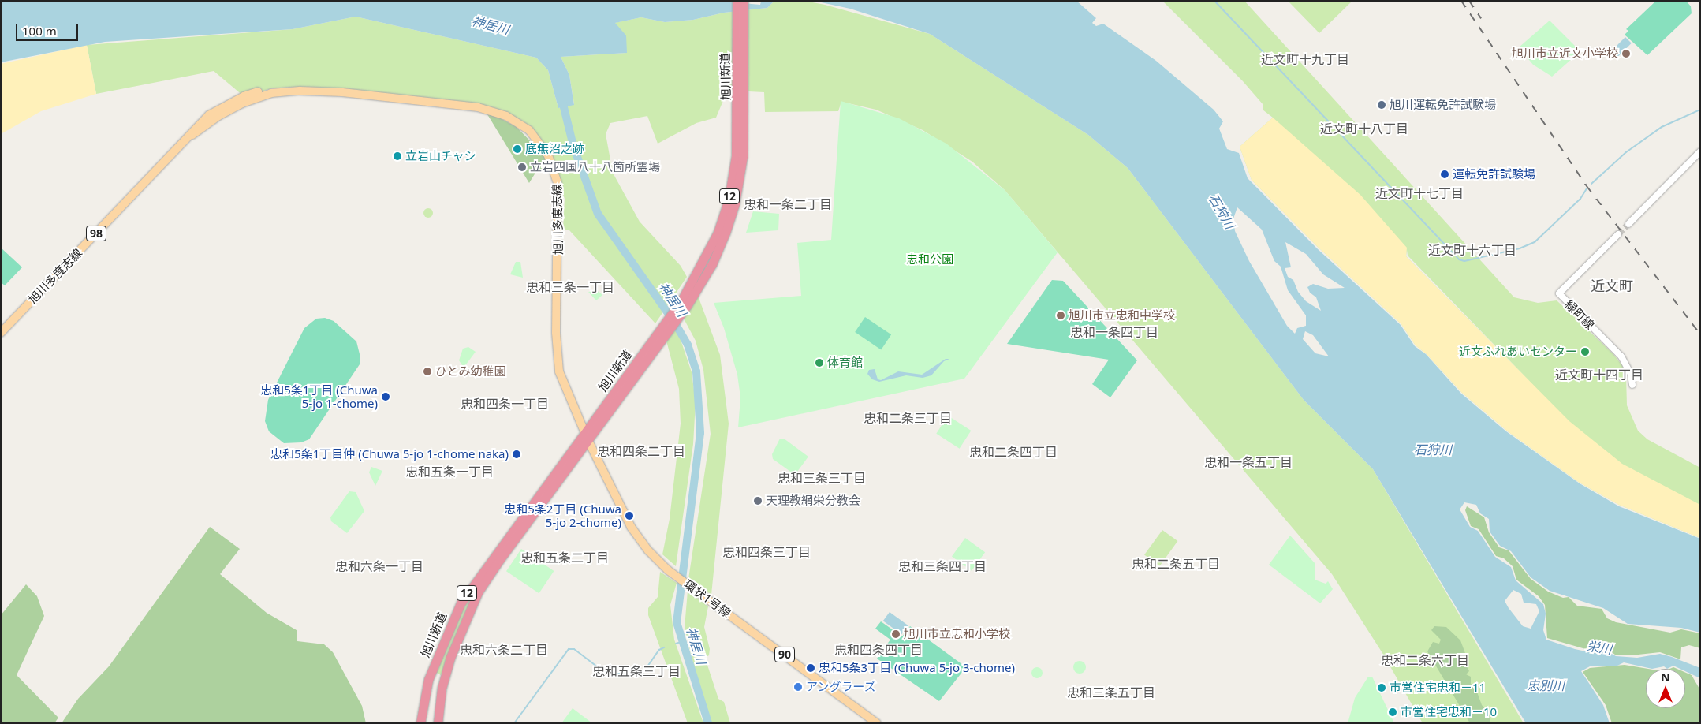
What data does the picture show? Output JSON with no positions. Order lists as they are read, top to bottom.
{
  "streets": {
    "highway": ["旭川新道", "12"],
    "main road": [
      "旭川多度志線",
      "98",
      "環状1号線",
      "90"
    ],
    "street": ["緑町線"]
  },
  "crossings": [
    ["旭川新道", "旭川多度志線"],
    ["旭川新道", "環状1号線"],
    ["旭川多度志線", "環状1号線"]
  ],
  "districts": [
    "近文町十九丁目",
    "近文町十八丁目",
    "近文町十七丁目",
    "忠和一条二丁目",
    "近文町十六丁目",
    "近文町",
    "忠和三条一丁目",
    "忠和一条四丁目",
    "近文町十四丁目",
    "忠和四条一丁目",
    "忠和二条三丁目",
    "忠和四条二丁目",
    "忠和二条四丁目",
    "忠和一条五丁目",
    "忠和五条一丁目",
    "忠和三条三丁目",
    "忠和四条三丁目",
    "忠和五条二丁目",
    "忠和二条五丁目",
    "忠和六条一丁目",
    "忠和三条四丁目",
    "忠和六条二丁目",
    "忠和四条四丁目",
    "忠和二条六丁目",
    "忠和五条三丁目",
    "忠和三条五丁目"
  ],
  "water": [
    "神居川",
    "石狩川",
    "栄川",
    "忠別川"
  ],
  "parks": ["忠和公園"],
  "places": [
    "旭川市立近文小学校",
    "旭川運転免許試験場",
    "底無沼之跡",
    "立岩山チャシ",
    "立岩四国八十八箇所霊場",
    "運転免許試験場",
    "旭川市立忠和中学校",
    "近文ふれあいセンター",
    "体育館",
    "ひとみ幼稚園",
    "忠和5条1丁目 (Chuwa 5-jo 1-chome)",
    "忠和5条1丁目仲 (Chuwa 5-jo 1-chome naka)",
    "天理教網栄分教会",
    "忠和5条2丁目 (Chuwa 5-jo 2-chome)",
    "旭川市立忠和小学校",
    "忠和5条3丁目 (Chuwa 5-jo 3-chome)",
    "アングラーズ",
    "市営住宅忠和－11",
    "市営住宅忠和－10"
  ],
  "scale_bar": "100 m",
  "north": "top"
}
